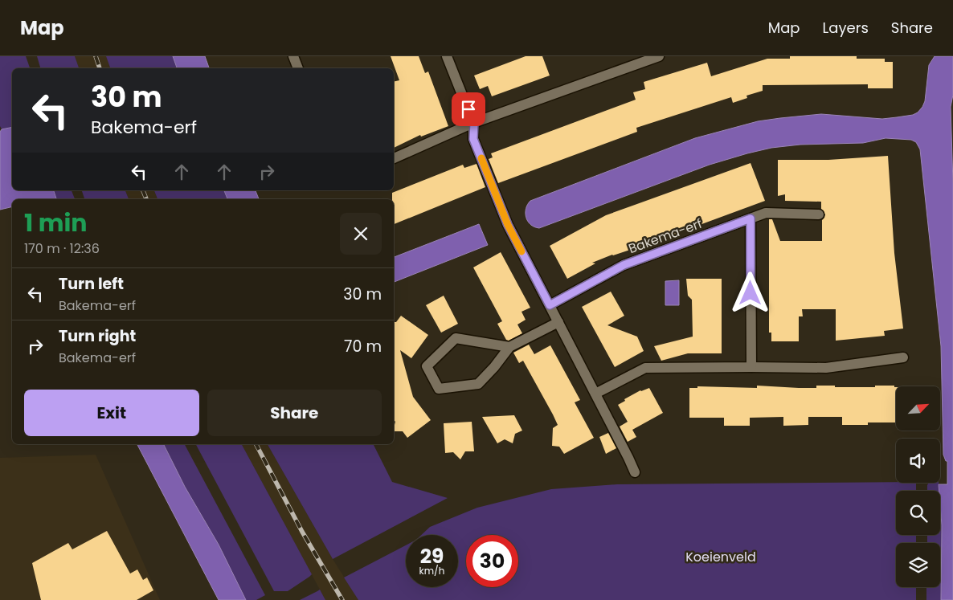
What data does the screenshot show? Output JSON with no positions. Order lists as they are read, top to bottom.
{
  "streets": {
    "street": ["Bakema-erf"]
  },
  "parks": ["Koeienveld"],
  "north": "top right",
  "page": {
    "header": "Map",
    "nav": ["Map", "Layers", "Share"],
    "turn": ["30 m", "Bakema-erf"],
    "heading": ["1 min", "170 m · 12:36"],
    "list": [
      {
        "name": "Turn left",
        "note": "Bakema-erf",
        "value": "30 m"
      },
      {
        "name": "Turn right",
        "note": "Bakema-erf",
        "value": "70 m"
      }
    ],
    "buttons": ["Exit", "Share"],
    "speed": "29 km/h",
    "limit": "30"
  }
}
